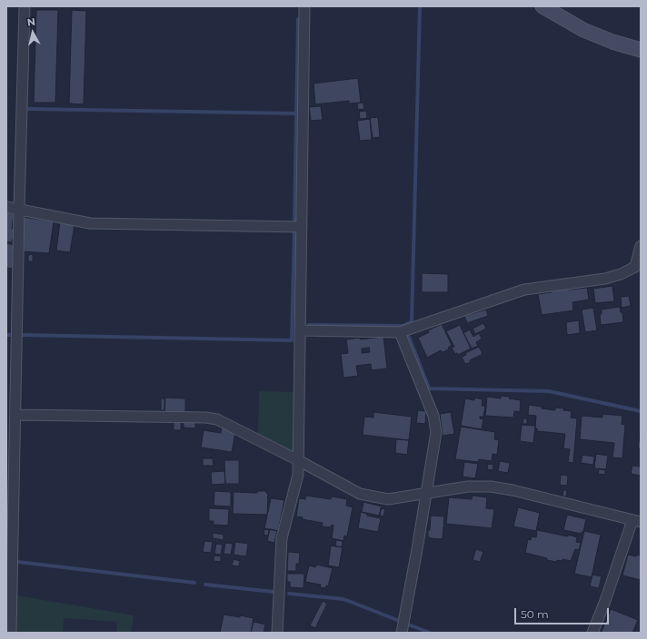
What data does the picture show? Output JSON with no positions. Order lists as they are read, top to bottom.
{
  "scale_bar": "50 m",
  "north": "top"
}
